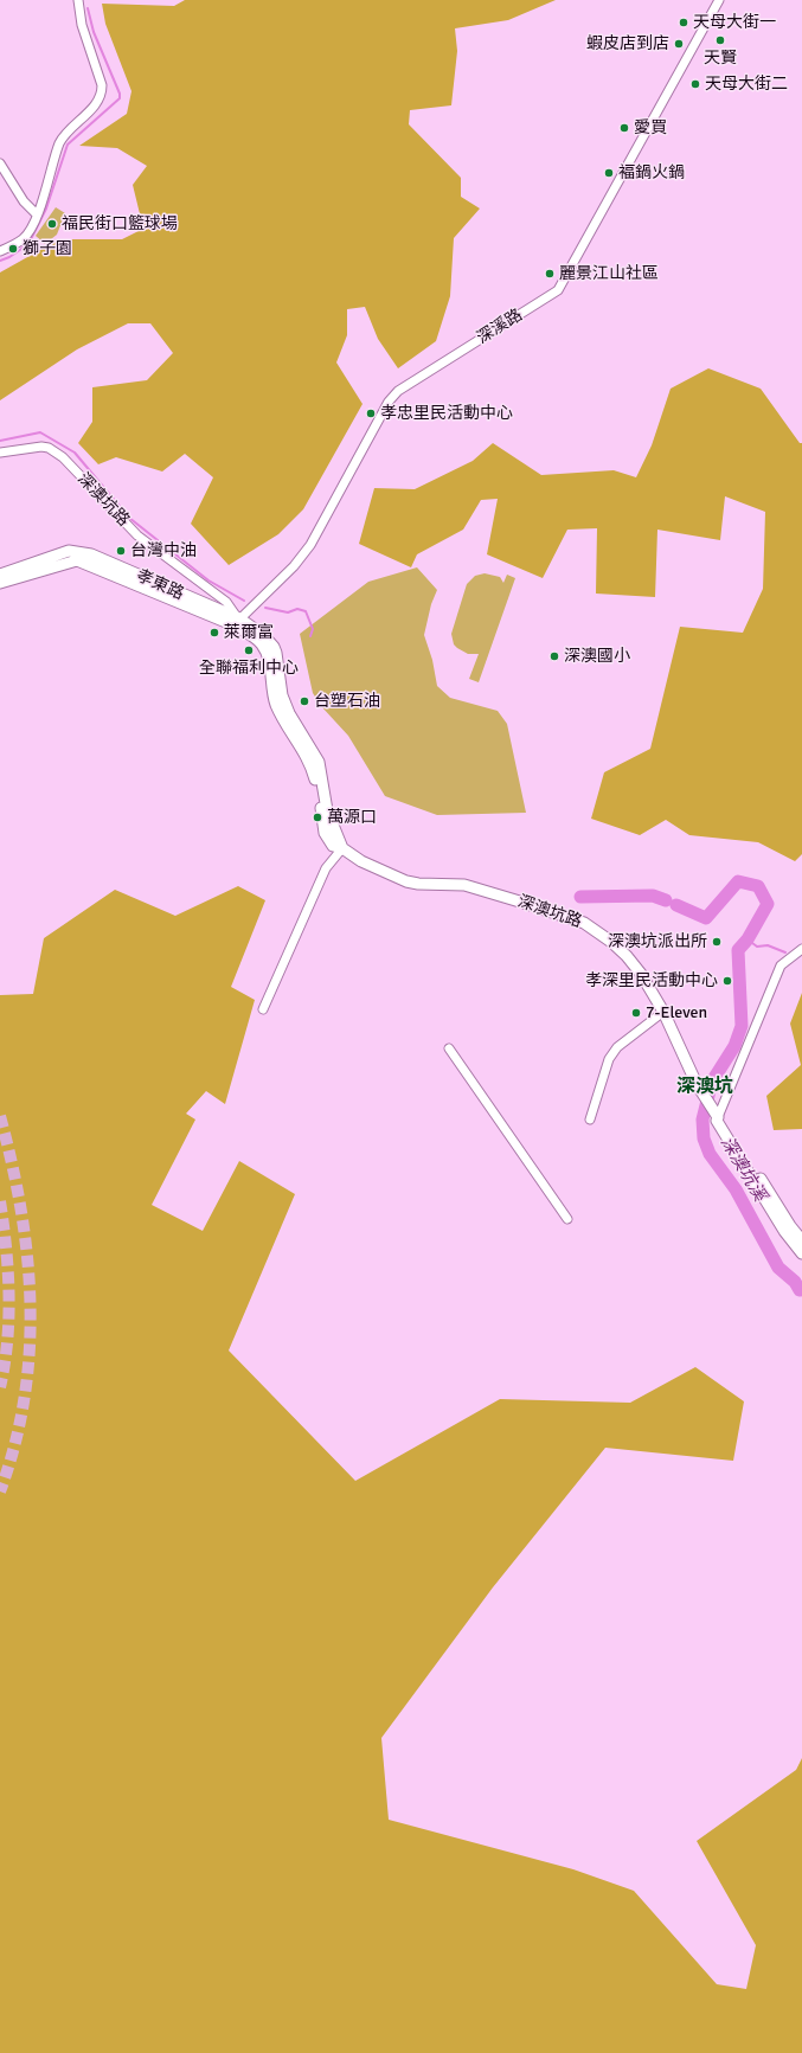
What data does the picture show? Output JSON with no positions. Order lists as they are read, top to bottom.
{
  "streets": {
    "main road": ["深澳坑路", "孝東路"],
    "street": ["深溪路"]
  },
  "crossings": [
    ["深溪路", "深澳坑路"],
    ["深溪路", "孝東路"],
    ["深澳坑路", "孝東路"]
  ],
  "districts": ["深澳坑"],
  "water": ["深澳坑溪"],
  "places": [
    "天母大街一",
    "天賢",
    "蝦皮店到店",
    "天母大街二",
    "愛買",
    "褔鍋火鍋",
    "福民街口籃球場",
    "獅子園",
    "麗景江山社區",
    "孝忠里民活動中心",
    "台灣中油",
    "萊爾富",
    "全聯福利中心",
    "深澳國小",
    "台塑石油",
    "萬源口",
    "深澳坑派出所",
    "孝深里民活動中心",
    "7-Eleven"
  ]
}
